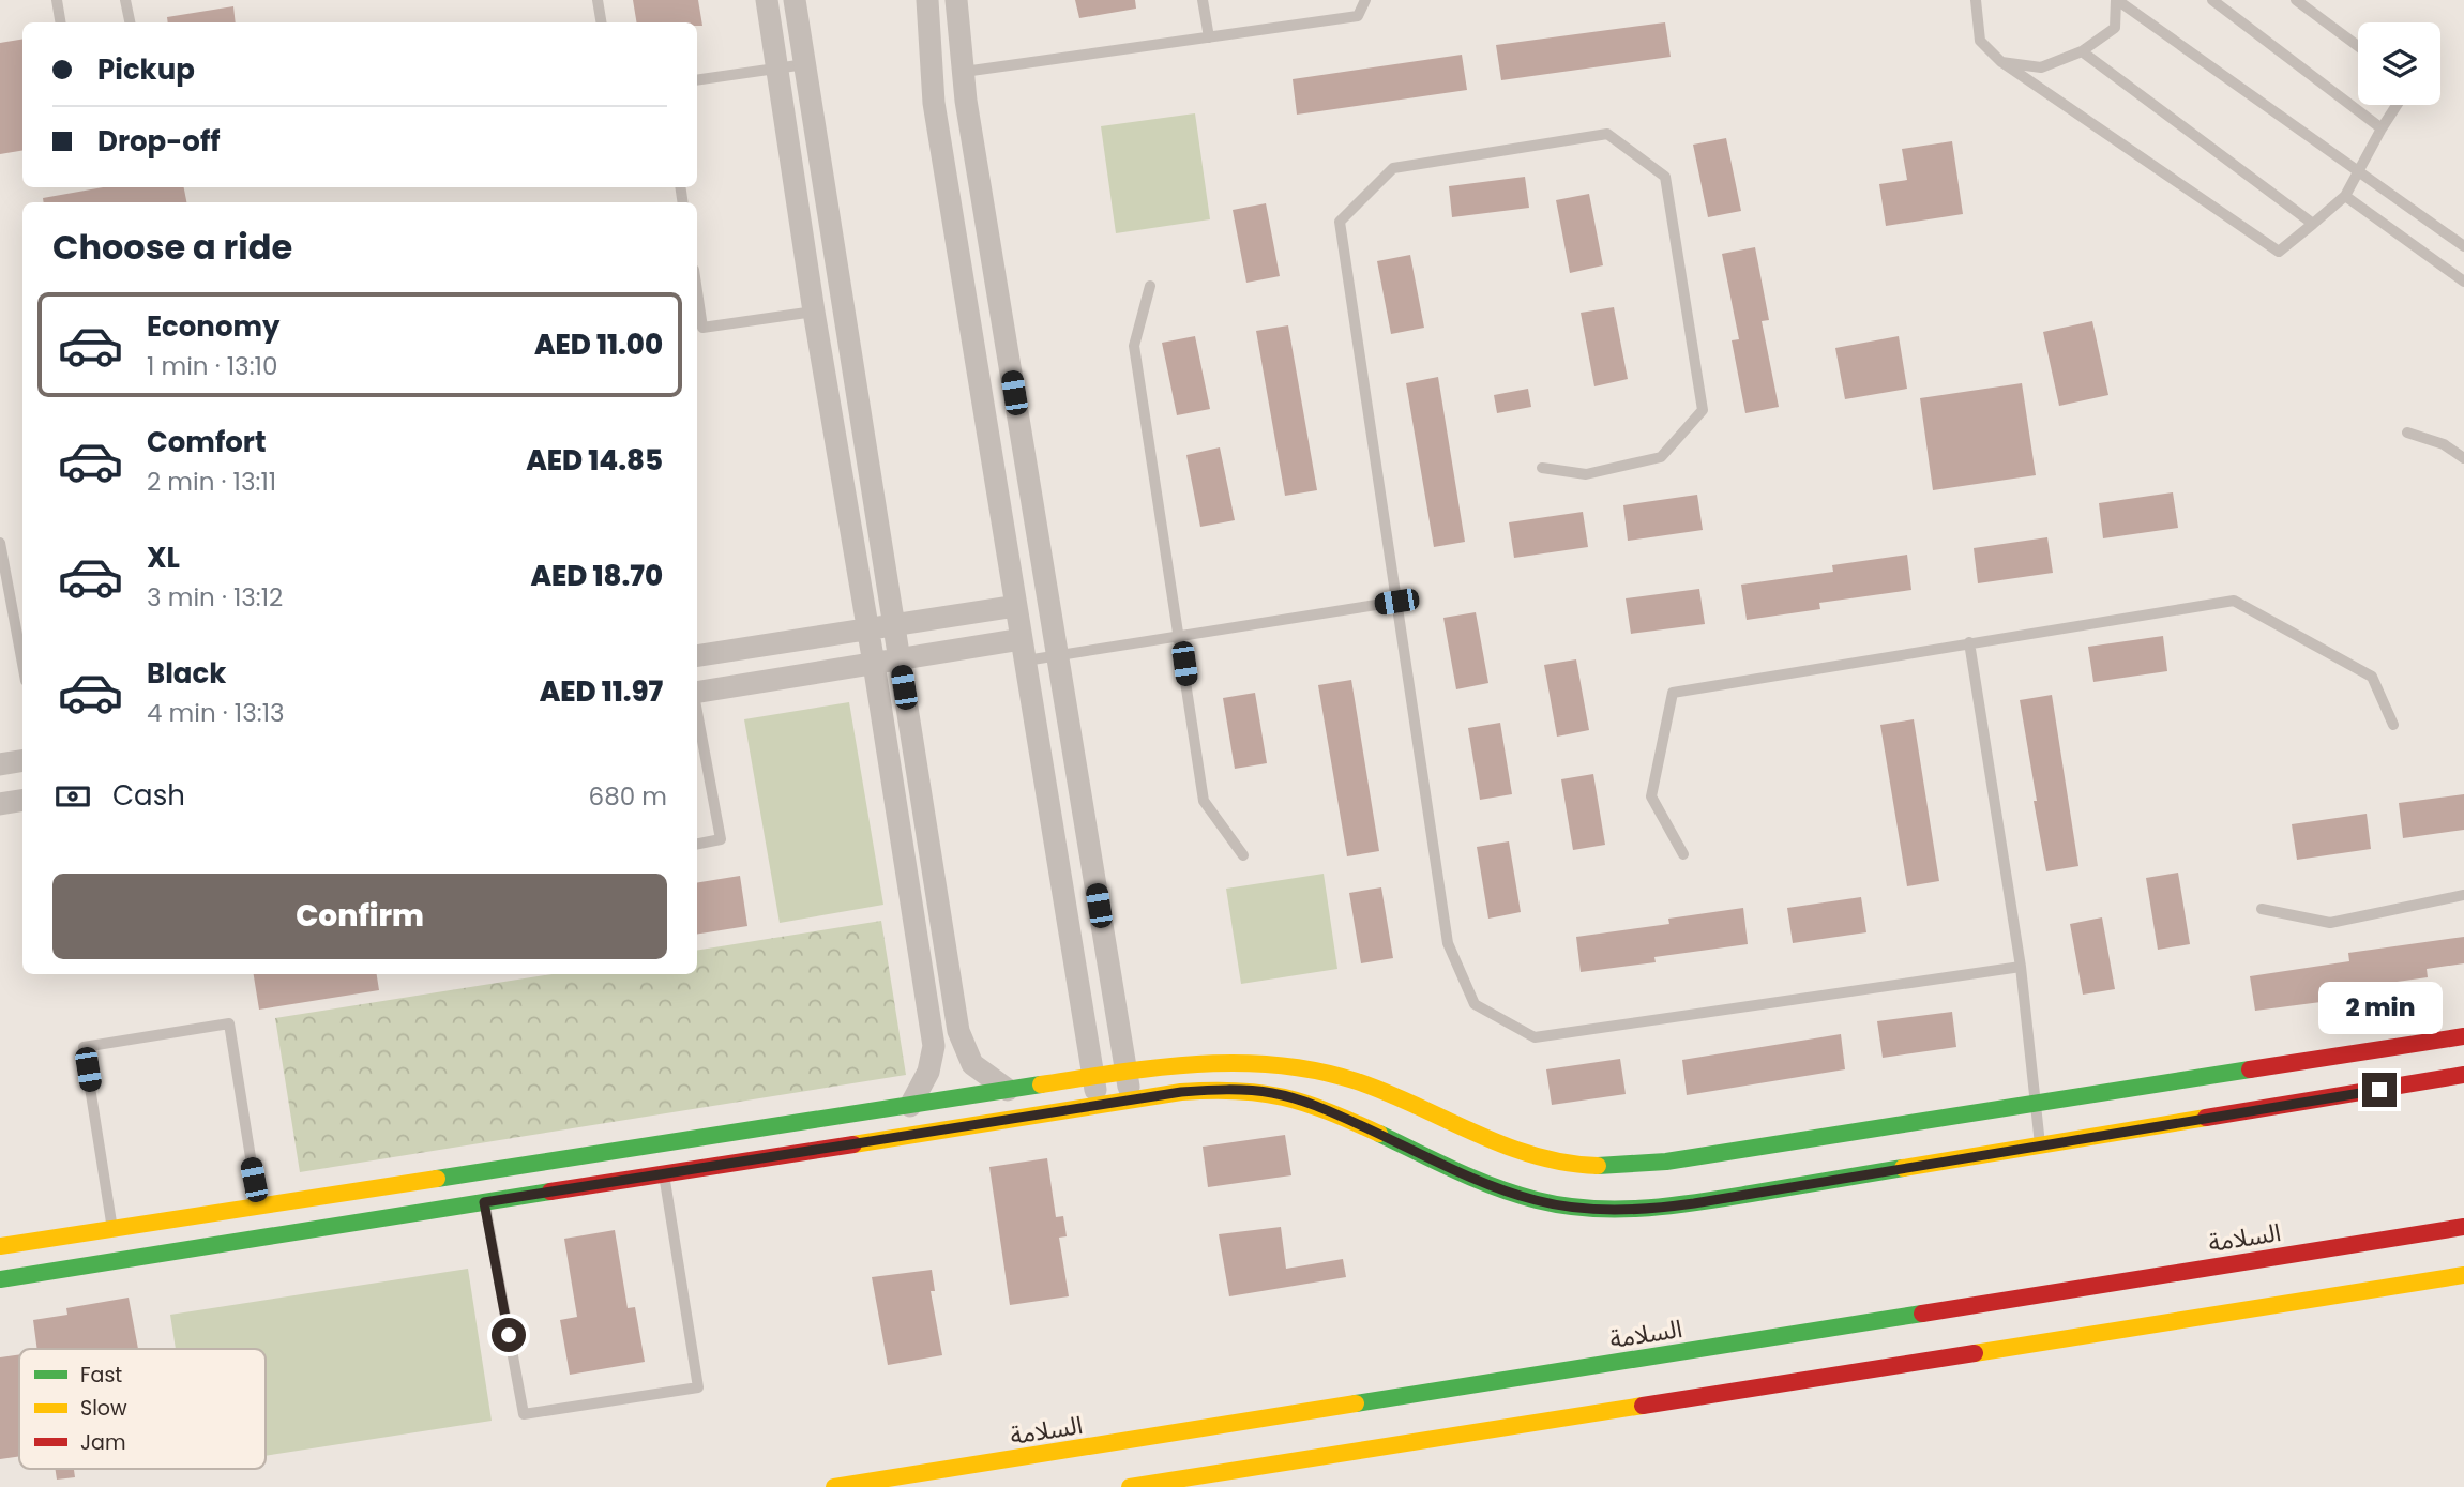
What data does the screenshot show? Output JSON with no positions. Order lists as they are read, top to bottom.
{
  "streets": {
    "street": ["السلامة"]
  },
  "legend": ["Fast", "Slow", "Jam"],
  "page": {
    "banner": ["Pickup", "Drop-off"],
    "heading": "Choose a ride",
    "list": [
      {
        "name": "Economy",
        "note": "1 min · 13:10",
        "value": "AED 11.00"
      },
      {
        "name": "Comfort",
        "note": "2 min · 13:11",
        "value": "AED 14.85"
      },
      {
        "name": "XL",
        "note": "3 min · 13:12",
        "value": "AED 18.70"
      },
      {
        "name": "Black",
        "note": "4 min · 13:13",
        "value": "AED 11.97"
      }
    ],
    "pay": ["Cash", "680 m"],
    "buttons": "Confirm",
    "bubble": "2 min"
  }
}
